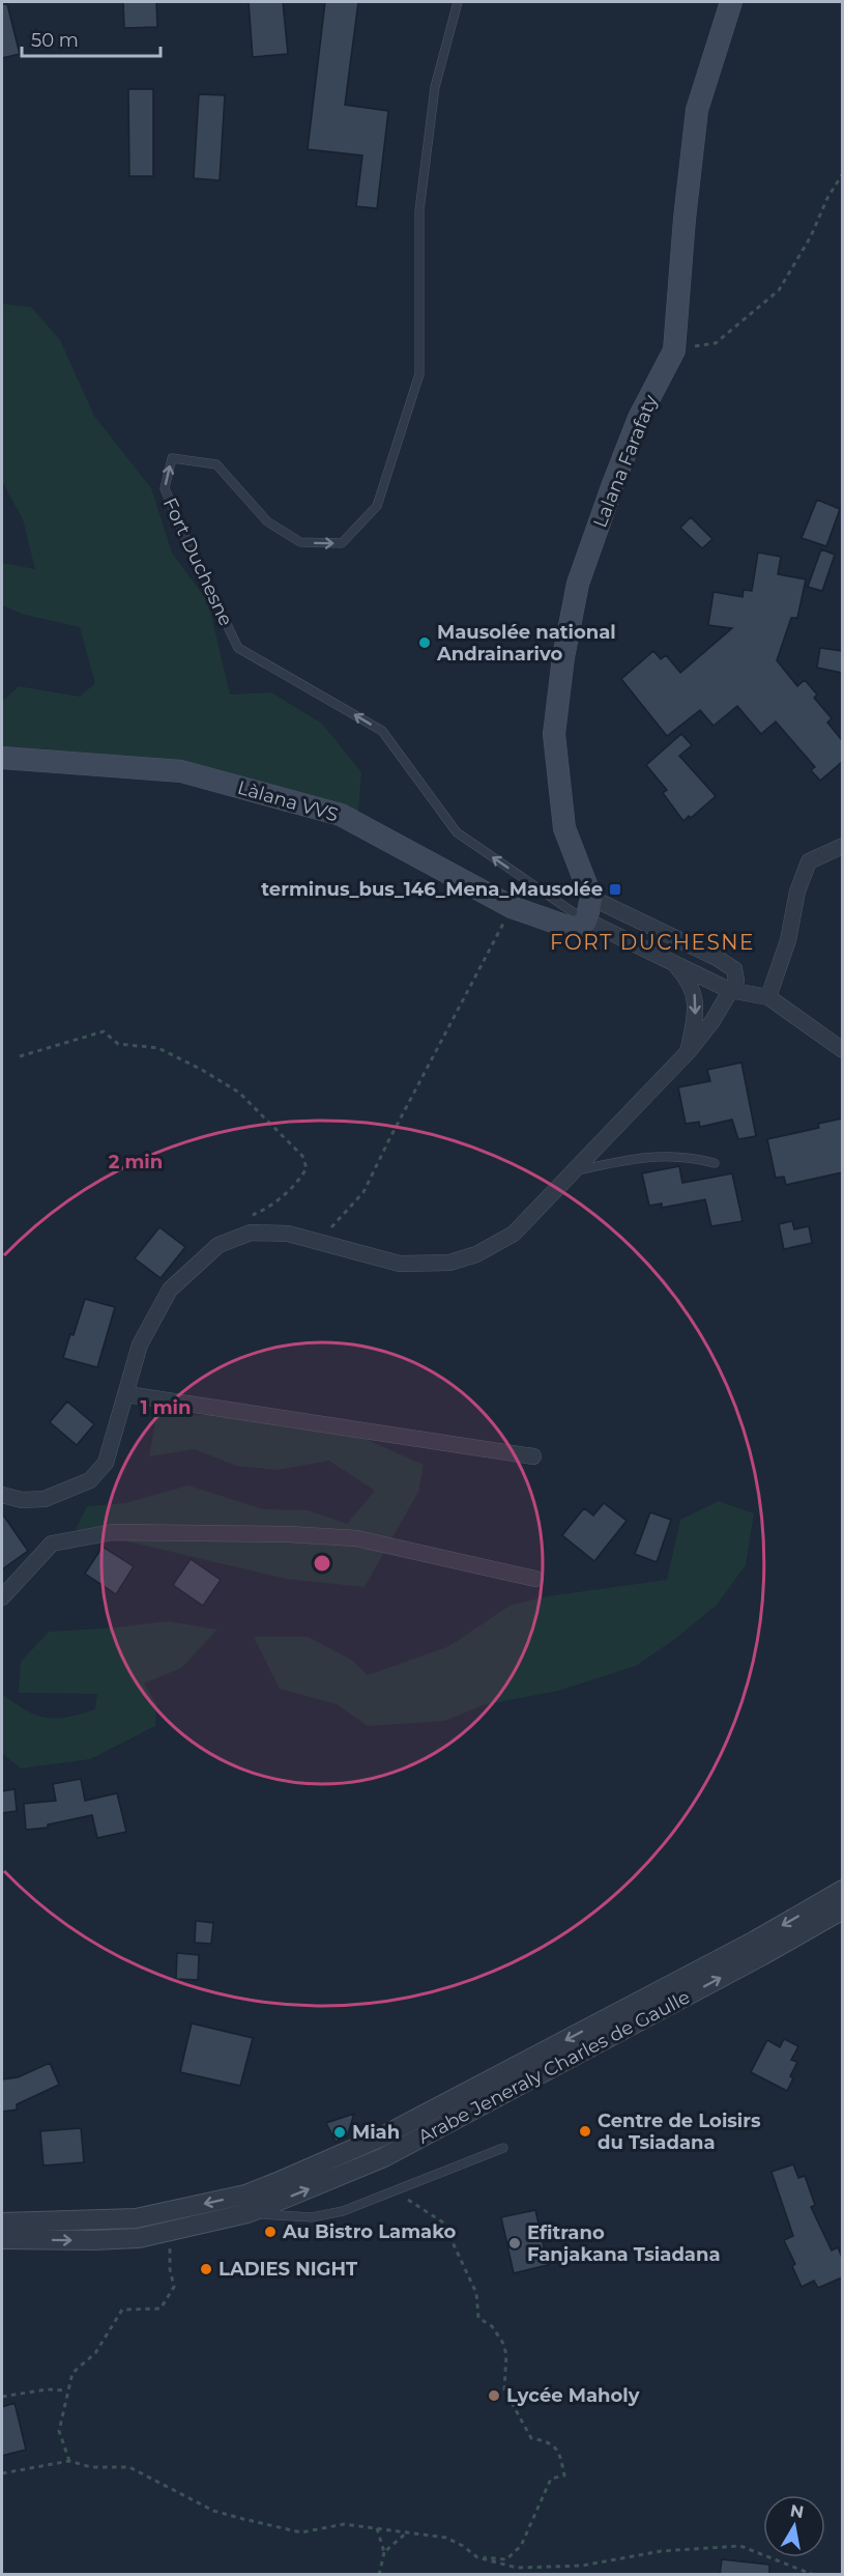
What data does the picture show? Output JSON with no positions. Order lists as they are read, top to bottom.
{
  "streets": {
    "main road": ["Lalana Farafaty", "Làlana VVS"],
    "street": ["Arabe Jeneraly Charles de Gaulle"],
    "lane": ["Fort Duchesne"]
  },
  "crossings": [
    ["Fort Duchesne", "Làlana VVS"]
  ],
  "districts": ["FORT DUCHESNE"],
  "places": {
    "other": [
      "Mausolée national Andrainarivo",
      "Centre de Loisirs du Tsiadana",
      "Miah",
      "Au Bistro Lamako",
      "Efitrano Fanjakana Tsiadana",
      "LADIES NIGHT",
      "Lycée Maholy"
    ],
    "transit": ["terminus_bus_146_Mena_Mausolée"]
  },
  "scale_bar": "50 m",
  "north": "top",
  "rings": ["2 min", "1 min"]
}
